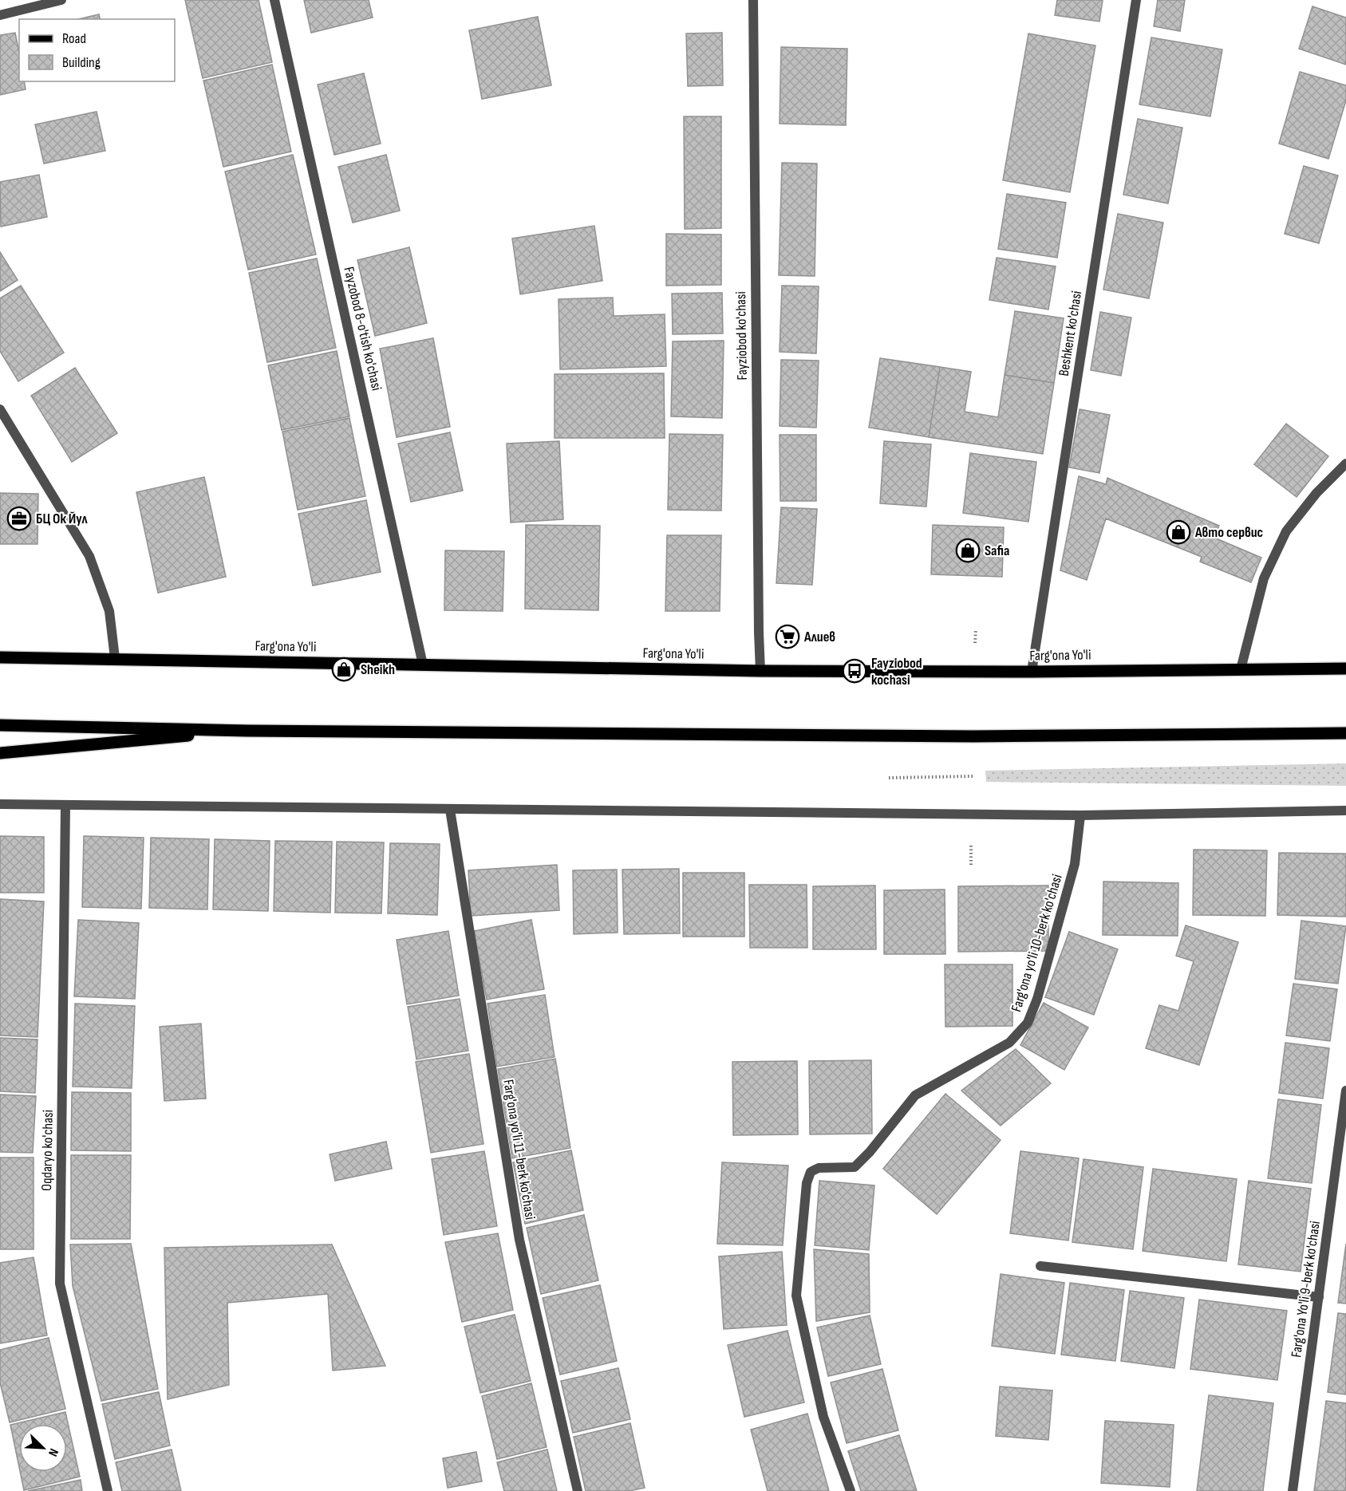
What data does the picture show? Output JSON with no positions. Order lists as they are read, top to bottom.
{
  "streets": {
    "main road": ["Farg'ona Yo'li"],
    "street": [
      "Fayzobod 8-o'tish ko'chasi",
      "Beshkent ko'chasi",
      "Fayziobod ko'chasi",
      "Farg'ona yo'li 10-berk ko'chasi",
      "Farg'ona yo'li 11-berk ko'chasi",
      "Oqdaryo ko'chasi",
      "Farg'ona Yo'li 9-berk ko'chasi"
    ]
  },
  "crossings": [
    ["Fayzobod 8-o'tish ko'chasi", "Farg'ona Yo'li"],
    ["Beshkent ko'chasi", "Farg'ona Yo'li"],
    ["Fayziobod ko'chasi", "Farg'ona Yo'li"]
  ],
  "places": {
    "office": ["БЦ Ок Йул"],
    "shop": ["Авто сервис", "Safia", "Sheikh"],
    "supermarket": ["Алиев"],
    "bus stop": ["Fayziobod kochasi"]
  },
  "legend": ["Road", "Building"],
  "north": "bottom right"
}
